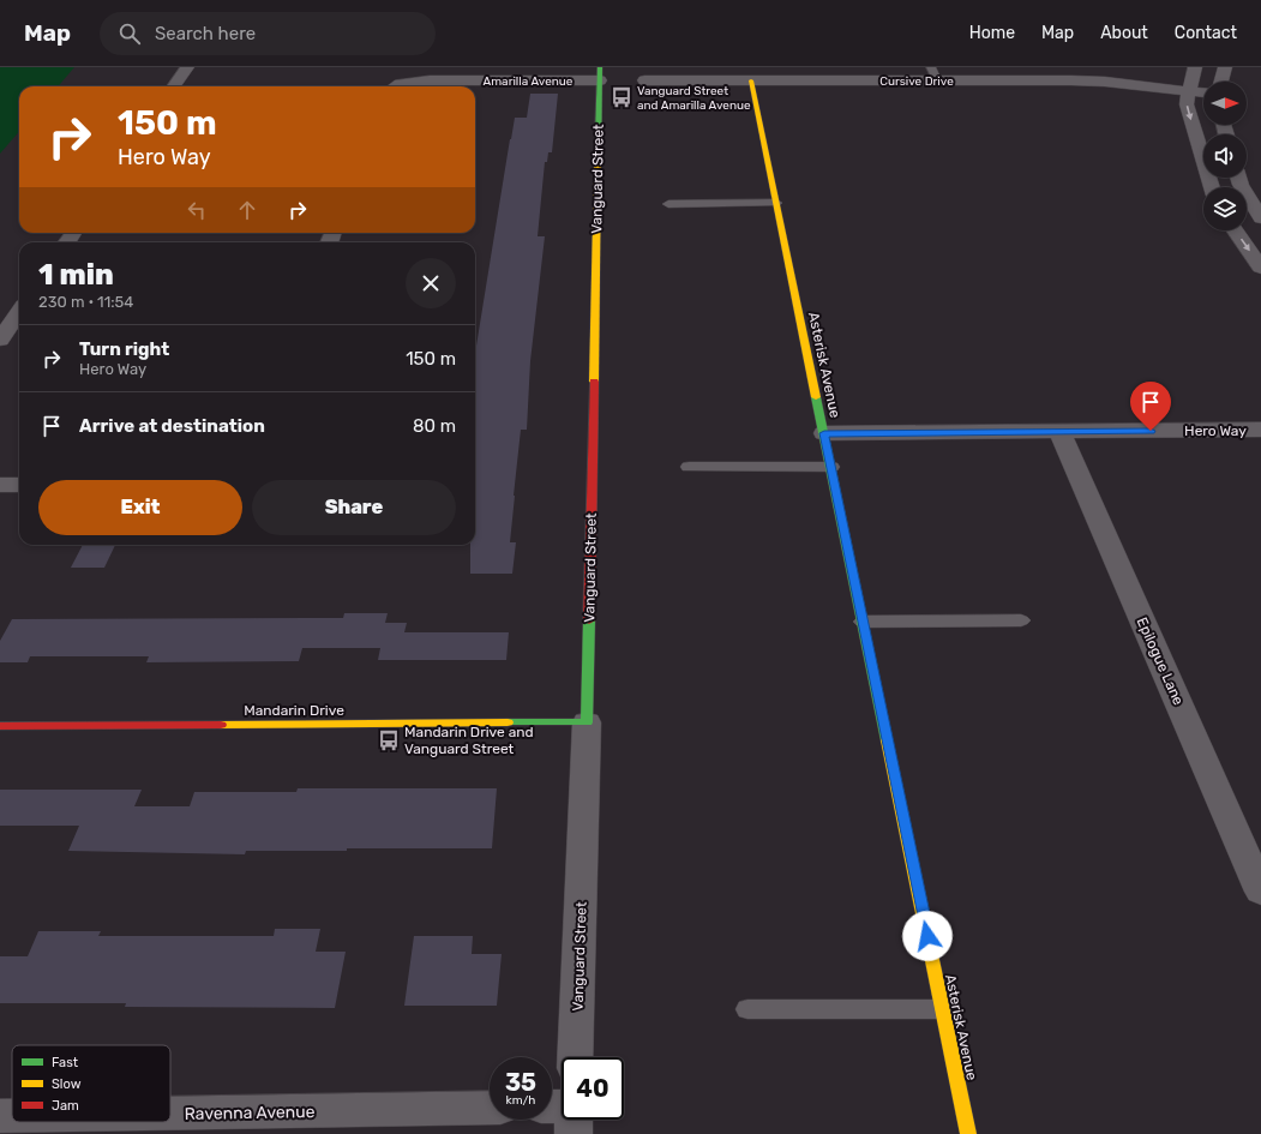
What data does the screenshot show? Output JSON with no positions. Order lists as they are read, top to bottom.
{
  "streets": {
    "street": [
      "Amarilla Avenue",
      "Cursive Drive",
      "Vanguard Street",
      "Asterisk Avenue",
      "Hero Way",
      "Epilogue Lane",
      "Mandarin Drive",
      "Ravenna Avenue"
    ]
  },
  "crossings": [
    ["Amarilla Avenue", "Vanguard Street"],
    ["Cursive Drive", "Asterisk Avenue"],
    ["Vanguard Street", "Mandarin Drive"],
    ["Asterisk Avenue", "Hero Way"],
    ["Hero Way", "Epilogue Lane"]
  ],
  "places": {
    "bus stop": ["Vanguard Street and Amarilla Avenue", "Mandarin Drive and Vanguard Street"]
  },
  "legend": ["Fast", "Slow", "Jam"],
  "north": "right",
  "page": {
    "header": "Map",
    "search": "Search here",
    "nav": [
      "Home",
      "Map",
      "About",
      "Contact"
    ],
    "turn": ["150 m", "Hero Way"],
    "heading": ["1 min", "230 m · 11:54"],
    "list": [
      {
        "name": "Turn right",
        "note": "Hero Way",
        "value": "150 m"
      },
      {
        "name": "Arrive at destination",
        "value": "80 m"
      }
    ],
    "buttons": ["Exit", "Share"],
    "speed": "35 km/h",
    "limit": "40"
  }
}
